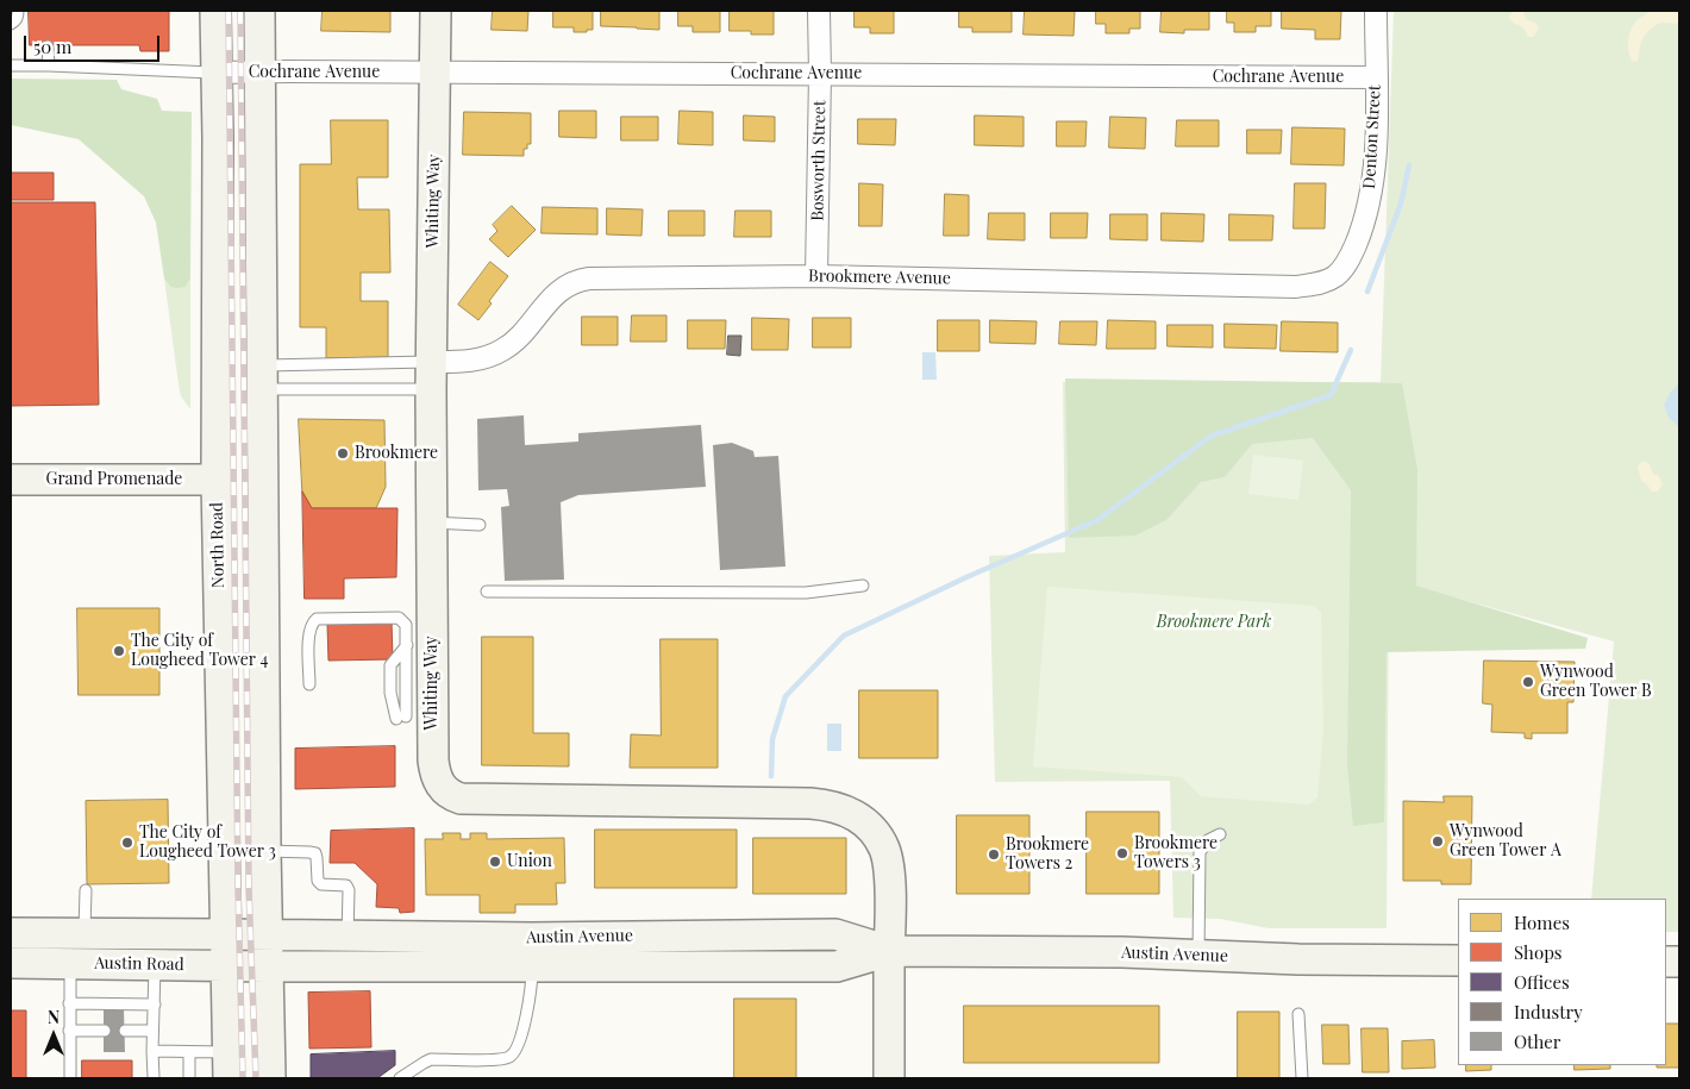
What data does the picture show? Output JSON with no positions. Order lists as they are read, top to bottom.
{
  "streets": {
    "main road": [
      "Whiting Way",
      "Grand Promenade",
      "North Road",
      "Austin Avenue",
      "Austin Road"
    ],
    "street": [
      "Cochrane Avenue",
      "Denton Street",
      "Bosworth Street",
      "Brookmere Avenue"
    ]
  },
  "crossings": [
    ["Cochrane Avenue", "Denton Street"],
    ["Cochrane Avenue", "Bosworth Street"],
    ["Cochrane Avenue", "Whiting Way"],
    ["Cochrane Avenue", "North Road"],
    ["Denton Street", "Brookmere Avenue"],
    ["Bosworth Street", "Brookmere Avenue"],
    ["Whiting Way", "Brookmere Avenue"],
    ["Whiting Way", "Austin Avenue"],
    ["Grand Promenade", "North Road"],
    ["North Road", "Austin Road"],
    ["Austin Avenue", "Austin Road"]
  ],
  "parks": ["Brookmere Park"],
  "places": [
    "Brookmere",
    "The City of Lougheed Tower 4",
    "Wynwood Green Tower B",
    "Wynwood Green Tower A",
    "The City of Lougheed Tower 3",
    "Brookmere Towers 3",
    "Brookmere Towers 2",
    "Union"
  ],
  "legend": [
    "Homes",
    "Shops",
    "Offices",
    "Industry",
    "Other"
  ],
  "scale_bar": "50 m",
  "north": "top"
}
